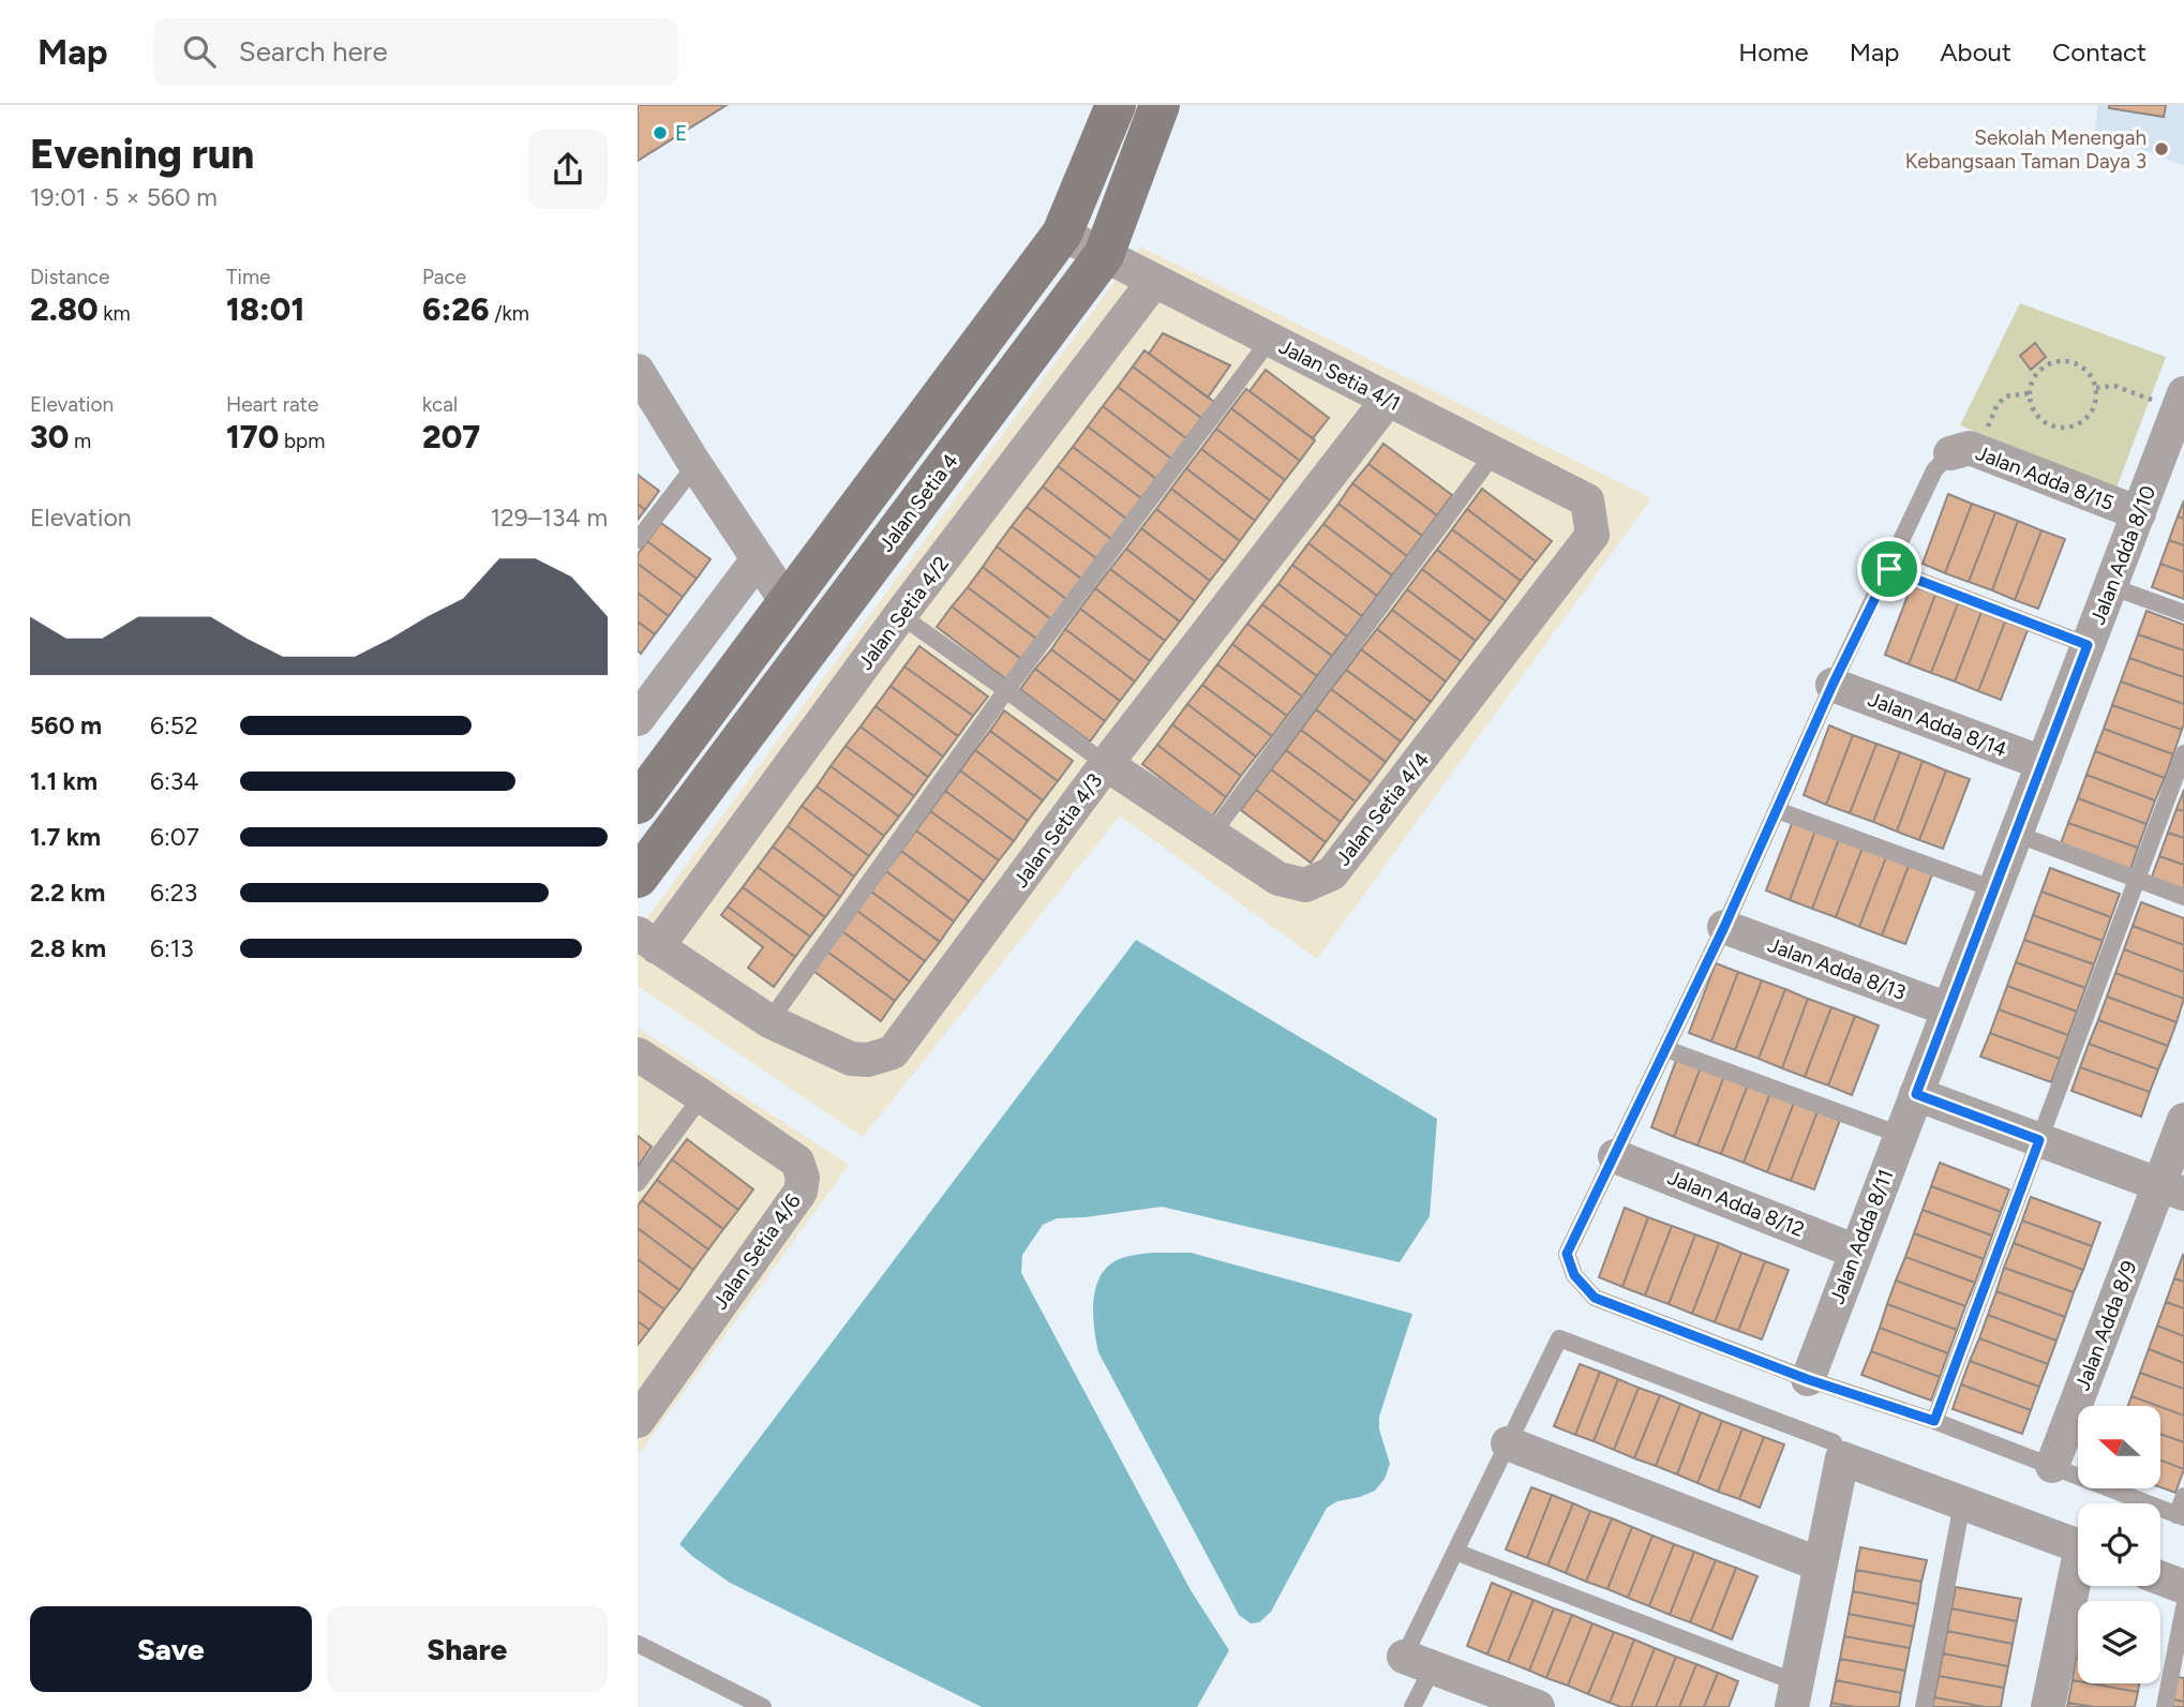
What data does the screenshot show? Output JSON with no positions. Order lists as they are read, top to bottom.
{
  "streets": {
    "street": [
      "Jalan Setia 4/1",
      "Jalan Adda 8/15",
      "Jalan Setia 4",
      "Jalan Adda 8/10",
      "Jalan Setia 4/2",
      "Jalan Adda 8/14",
      "Jalan Setia 4/4",
      "Jalan Setia 4/3",
      "Jalan Adda 8/13",
      "Jalan Adda 8/12",
      "Jalan Adda 8/11",
      "Jalan Setia 4/6",
      "Jalan Adda 8/9"
    ]
  },
  "crossings": [
    ["Jalan Setia 4/1", "Jalan Setia 4"],
    ["Jalan Setia 4/1", "Jalan Setia 4/2"],
    ["Jalan Setia 4/1", "Jalan Setia 4/4"],
    ["Jalan Setia 4/1", "Jalan Setia 4/3"],
    ["Jalan Adda 8/15", "Jalan Adda 8/10"],
    ["Jalan Adda 8/10", "Jalan Adda 8/14"],
    ["Jalan Adda 8/10", "Jalan Adda 8/13"],
    ["Jalan Adda 8/10", "Jalan Adda 8/11"],
    ["Jalan Setia 4/2", "Jalan Setia 4/3"],
    ["Jalan Setia 4/4", "Jalan Setia 4/3"],
    ["Jalan Adda 8/12", "Jalan Adda 8/11"]
  ],
  "places": ["E", "Sekolah Menengah Kebangsaan Taman Daya 3"],
  "north": "left",
  "page": {
    "header": "Map",
    "search": "Search here",
    "nav": [
      "Home",
      "Map",
      "About",
      "Contact"
    ],
    "heading": ["Evening run", "19:01 · 5 × 560 m"],
    "stats": [
      ["Distance", "2.80 km"],
      ["Time", "18:01"],
      ["Pace", "6:26 /km"],
      ["Elevation", "30 m"],
      ["Heart rate", "170 bpm"],
      ["kcal", "207"]
    ],
    "chart": ["Elevation", "129–134 m"],
    "list": [
      {
        "name": "560 m",
        "note": "6:52"
      },
      {
        "name": "1.1 km",
        "note": "6:34"
      },
      {
        "name": "1.7 km",
        "note": "6:07"
      },
      {
        "name": "2.2 km",
        "note": "6:23"
      },
      {
        "name": "2.8 km",
        "note": "6:13"
      }
    ],
    "buttons": ["Save", "Share"]
  }
}
